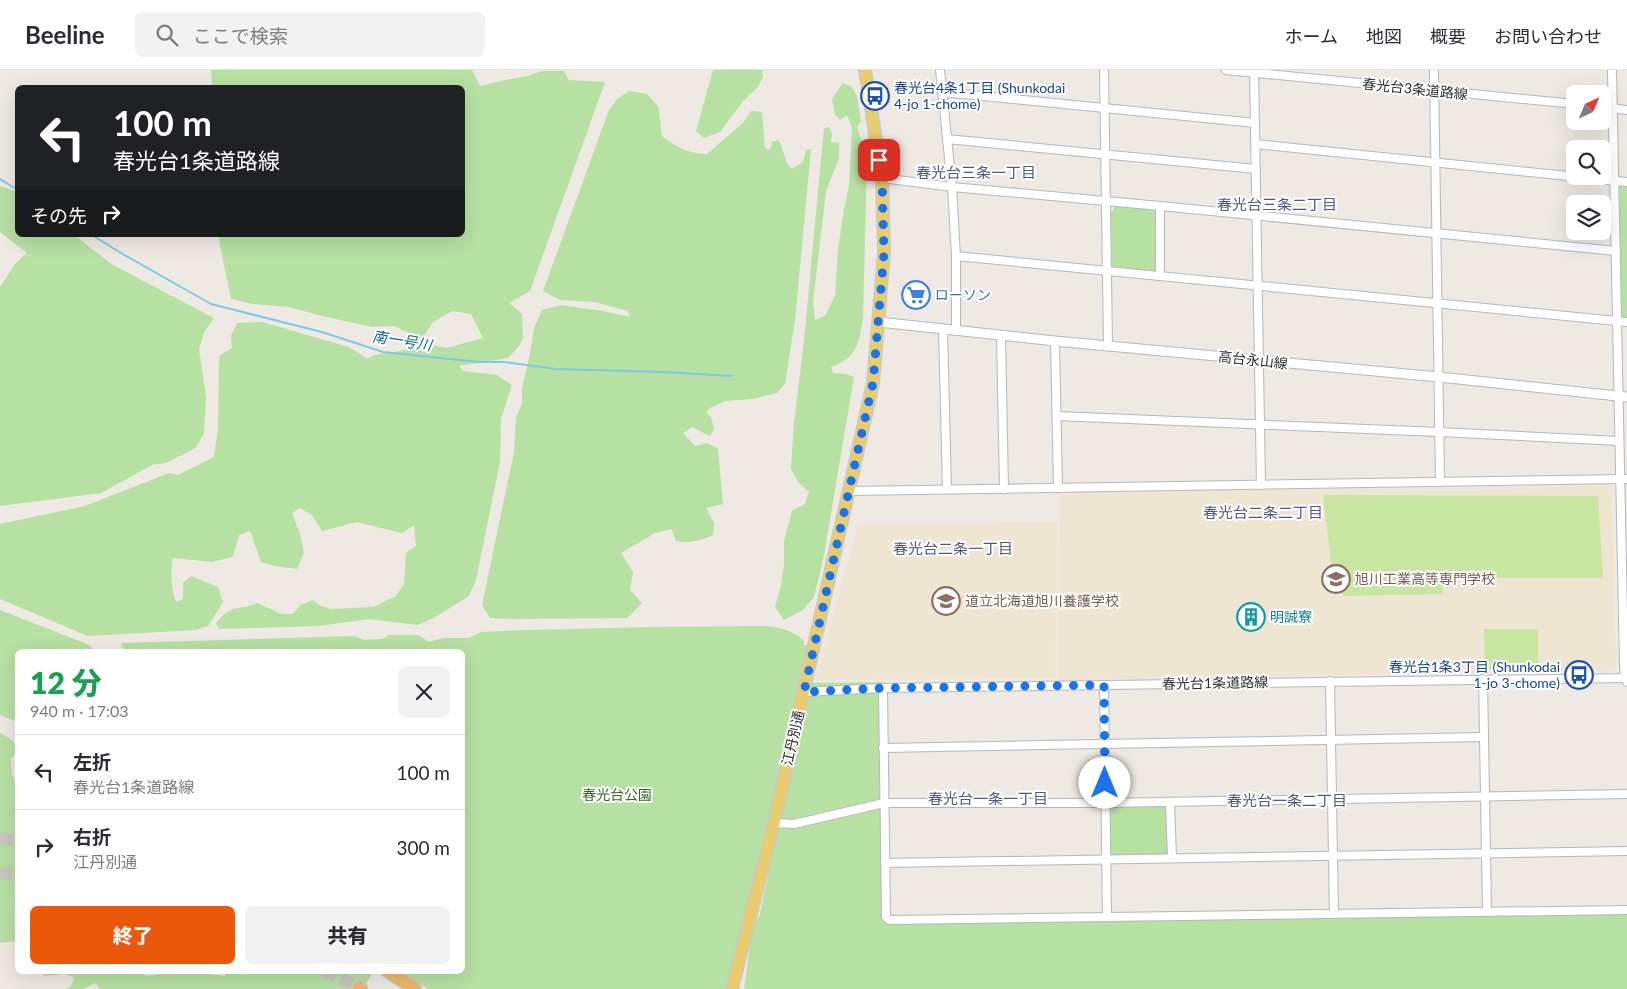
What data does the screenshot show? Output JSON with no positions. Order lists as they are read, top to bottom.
{
  "streets": {
    "main road": ["江丹別通"],
    "street": ["春光台3条道路線", "高台永山線", "春光台1条道路線"]
  },
  "crossings": [
    ["高台永山線", "江丹別通"],
    ["春光台1条道路線", "江丹別通"]
  ],
  "districts": [
    "春光台三条一丁目",
    "春光台三条二丁目",
    "春光台二条二丁目",
    "春光台二条一丁目",
    "春光台一条一丁目",
    "春光台一条二丁目"
  ],
  "water": ["南一号川"],
  "parks": ["春光台公園"],
  "places": {
    "bus stop": ["春光台4条1丁目 (Shunkodai 4-jo 1-chome)", "春光台1条3丁目 (Shunkodai 1-jo 3-chome)"],
    "supermarket": ["ローソン"],
    "school or university": ["旭川工業高等専門学校", "道立北海道旭川養護学校"],
    "building": ["明誠寮"]
  },
  "north": "top right",
  "page": {
    "header": "Beeline",
    "search": "ここで検索",
    "nav": [
      "ホーム",
      "地図",
      "概要",
      "お問い合わせ"
    ],
    "turn": ["100 m", "春光台1条道路線"],
    "then": "その先",
    "heading": ["12 分", "940 m · 17:03"],
    "list": [
      {
        "name": "左折",
        "note": "春光台1条道路線",
        "value": "100 m"
      },
      {
        "name": "右折",
        "note": "江丹別通",
        "value": "300 m"
      }
    ],
    "buttons": ["終了", "共有"]
  }
}
